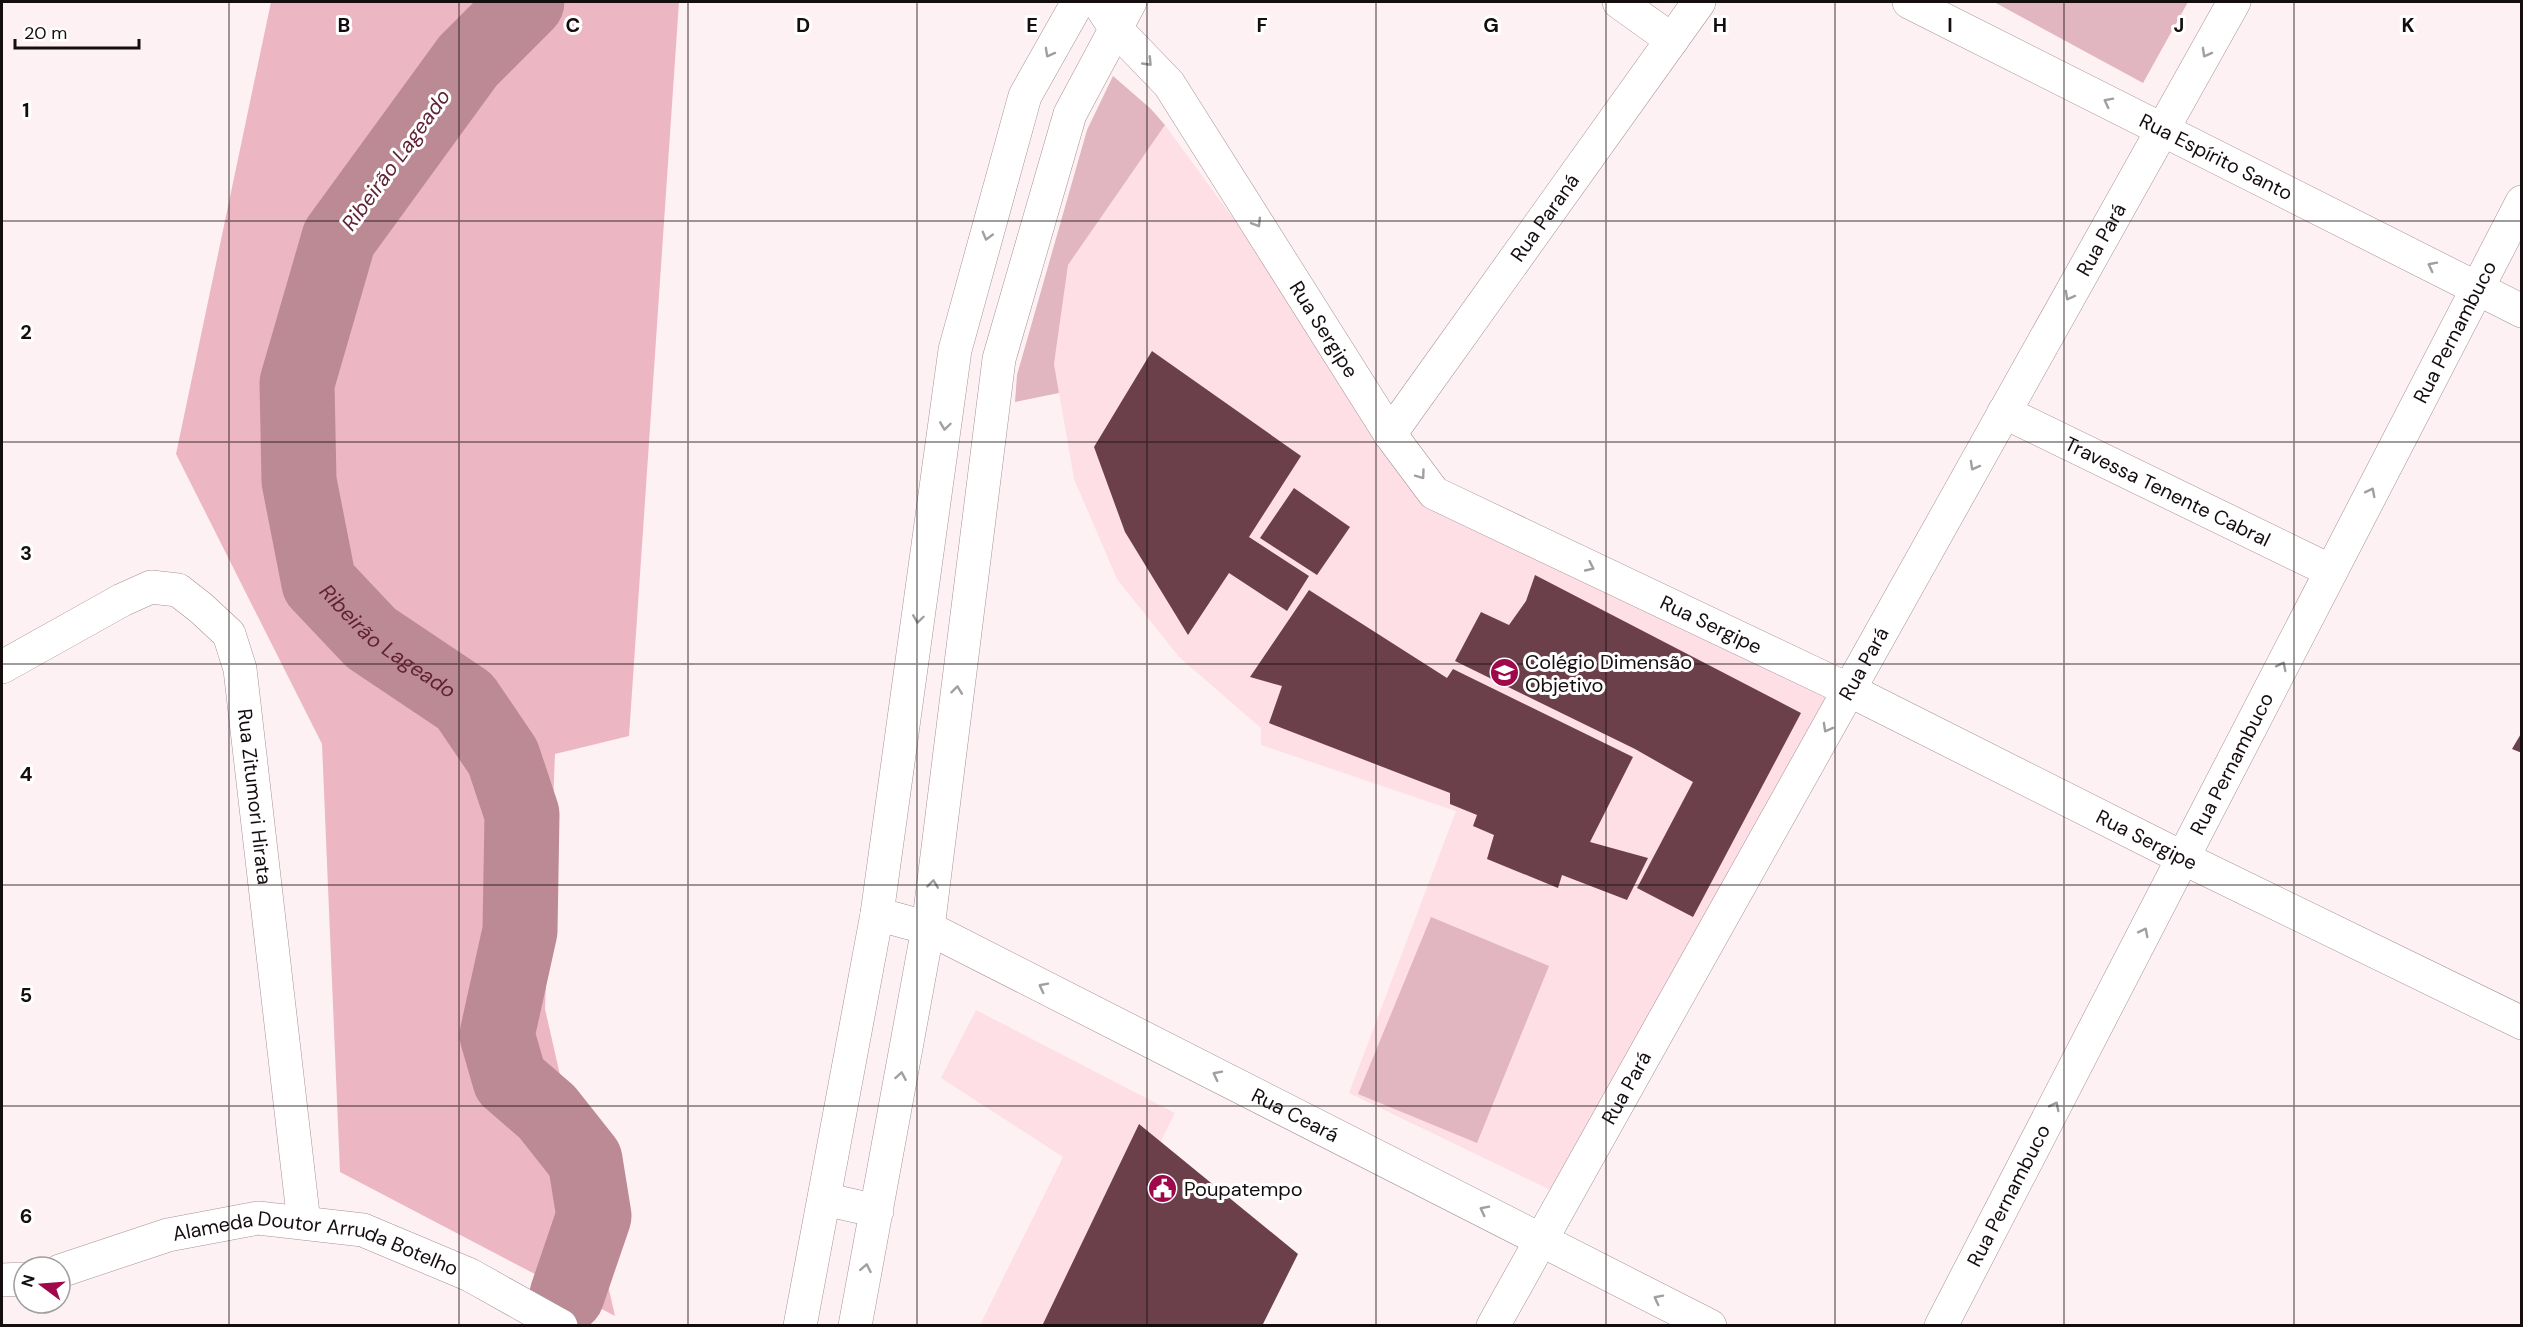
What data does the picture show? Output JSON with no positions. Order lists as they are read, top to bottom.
{
  "streets": {
    "street": [
      "Rua Espírito Santo",
      "Rua Paraná",
      "Rua Pará",
      "Rua Sergipe",
      "Rua Pernambuco",
      "Travessa Tenente Cabral",
      "Rua Zitumori Hirata",
      "Rua Ceará",
      "Alameda Doutor Arruda Botelho"
    ]
  },
  "crossings": [
    ["Rua Espírito Santo", "Rua Pará"],
    ["Rua Espírito Santo", "Rua Pernambuco"],
    ["Rua Paraná", "Rua Sergipe"],
    ["Rua Pará", "Rua Sergipe"],
    ["Rua Pará", "Travessa Tenente Cabral"],
    ["Rua Pará", "Rua Ceará"],
    ["Rua Sergipe", "Rua Pernambuco"],
    ["Rua Pernambuco", "Travessa Tenente Cabral"],
    ["Rua Zitumori Hirata", "Alameda Doutor Arruda Botelho"]
  ],
  "one_way": [
    "Rua Espírito Santo",
    "Rua Pará",
    "Rua Sergipe",
    "Rua Pernambuco",
    "Rua Ceará"
  ],
  "water": ["Ribeirão Lageado"],
  "places": {
    "school or university": ["Colégio Dimensão Objetivo"],
    "public building": ["Poupatempo"]
  },
  "scale_bar": "20 m",
  "north": "left",
  "grid": {
    "columns": [
      "B",
      "C",
      "D",
      "E",
      "F",
      "G",
      "H",
      "I",
      "J",
      "K"
    ],
    "rows": [
      "1",
      "2",
      "3",
      "4",
      "5",
      "6"
    ]
  }
}
